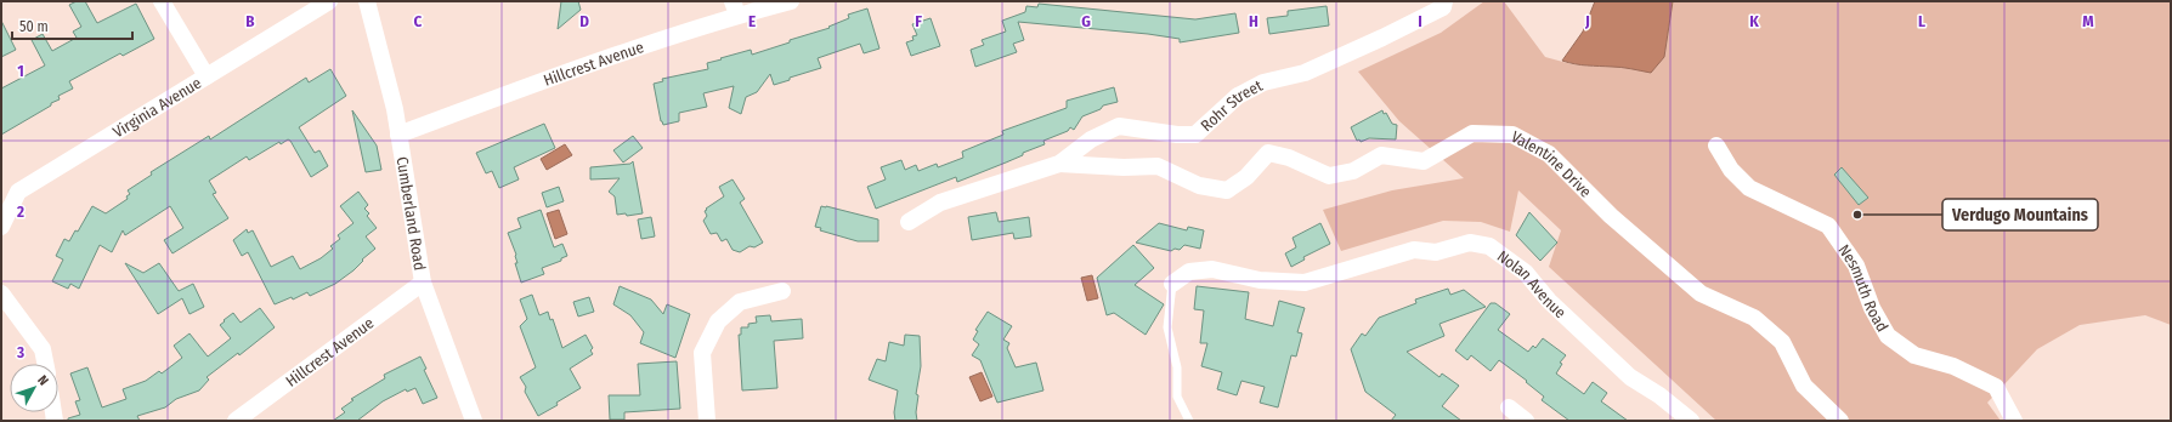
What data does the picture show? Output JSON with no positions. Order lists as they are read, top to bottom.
{
  "streets": {
    "street": [
      "Hillcrest Avenue",
      "Virginia Avenue",
      "Rohr Street",
      "Valentine Drive",
      "Cumberland Road",
      "Nolan Avenue",
      "Nesmuth Road"
    ]
  },
  "crossings": [
    ["Hillcrest Avenue", "Cumberland Road"],
    ["Rohr Street", "Valentine Drive"]
  ],
  "places": ["Verdugo Mountains"],
  "scale_bar": "50 m",
  "north": "top right",
  "grid": {
    "columns": [
      "B",
      "C",
      "D",
      "E",
      "F",
      "G",
      "H",
      "I",
      "J",
      "K",
      "L",
      "M"
    ],
    "rows": ["1", "2", "3"]
  }
}
